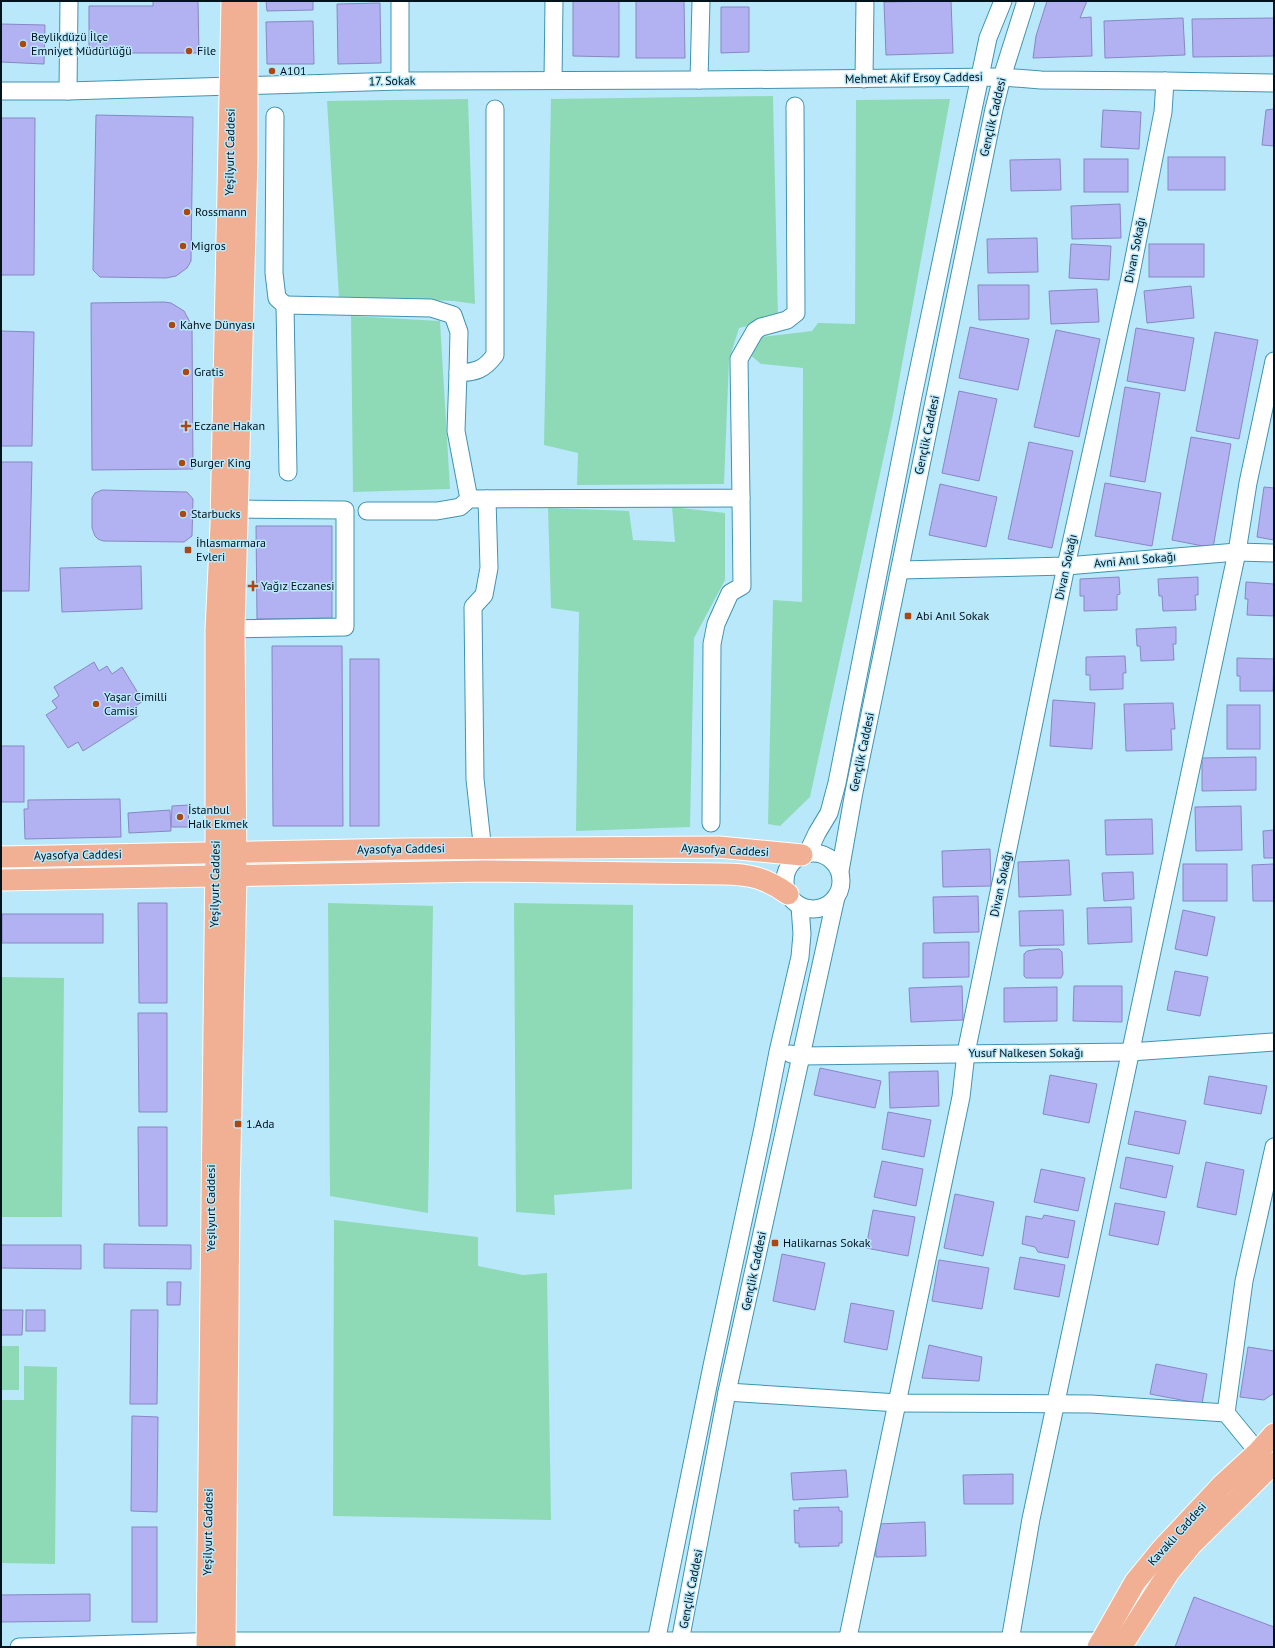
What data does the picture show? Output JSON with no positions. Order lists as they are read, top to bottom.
{
  "streets": {
    "main road": ["Yeşilyurt Caddesi", "Ayasofya Caddesi", "Kavaklı Caddesi"],
    "street": [
      "Mehmet Akif Ersoy Caddesi",
      "17. Sokak",
      "Gençlik Caddesi",
      "Divan Sokağı",
      "Avni Anıl Sokağı",
      "Yusuf Nalkesen Sokağı"
    ]
  },
  "crossings": [
    ["Mehmet Akif Ersoy Caddesi", "17. Sokak"],
    ["Mehmet Akif Ersoy Caddesi", "Gençlik Caddesi"],
    ["Mehmet Akif Ersoy Caddesi", "Divan Sokağı"],
    ["17. Sokak", "Yeşilyurt Caddesi"],
    ["Gençlik Caddesi", "Avni Anıl Sokağı"],
    ["Gençlik Caddesi", "Ayasofya Caddesi"],
    ["Gençlik Caddesi", "Yusuf Nalkesen Sokağı"],
    ["Yeşilyurt Caddesi", "Ayasofya Caddesi"],
    ["Divan Sokağı", "Avni Anıl Sokağı"],
    ["Divan Sokağı", "Yusuf Nalkesen Sokağı"]
  ],
  "places": {
    "other": [
      "Beylikdüzü İlçe Emniyet Müdürlüğü",
      "File",
      "A101",
      "Rossmann",
      "Migros",
      "Kahve Dünyası",
      "Gratis",
      "Burger King",
      "Starbucks",
      "Yaşar Cimilli Camisi",
      "İstanbul Halk Ekmek"
    ],
    "health": ["Eczane Hakan", "Yağız Eczanesi"],
    "transit": [
      "İhlasmarmara Evleri",
      "Abi Anıl Sokak",
      "1.Ada",
      "Halikarnas Sokak"
    ]
  }
}
